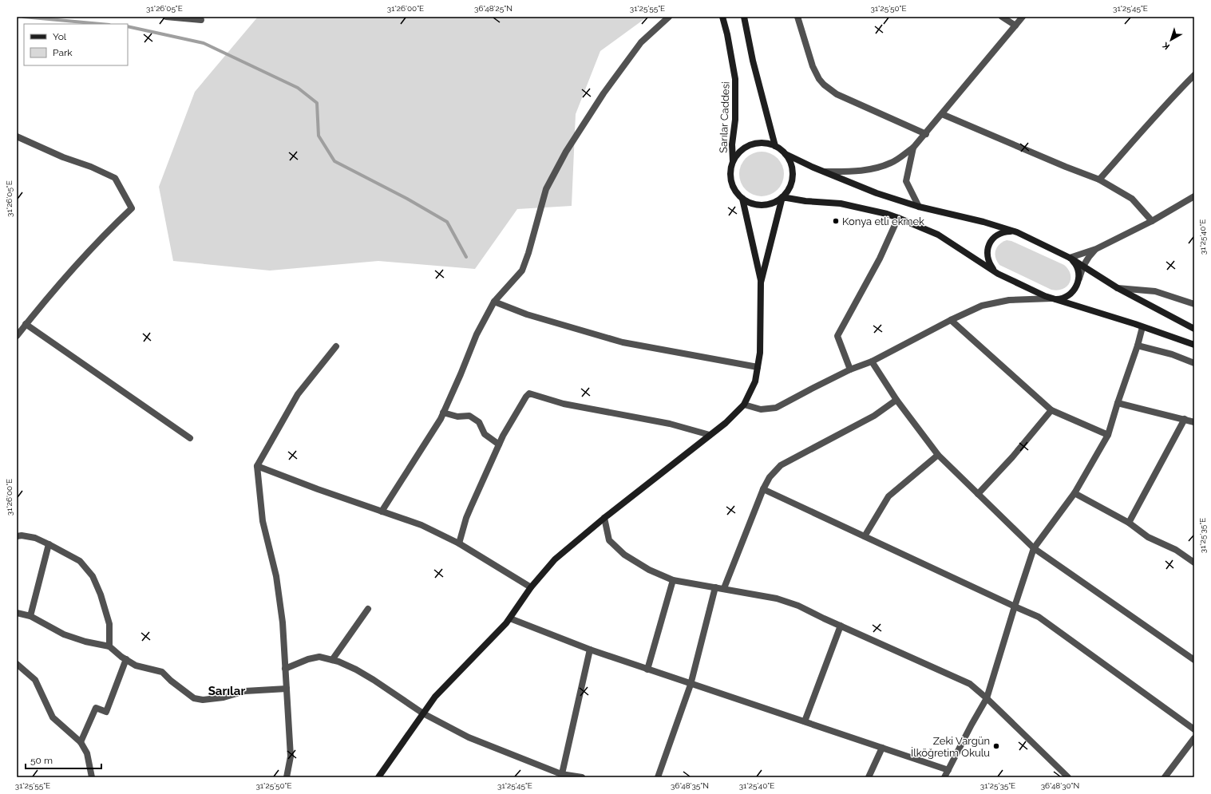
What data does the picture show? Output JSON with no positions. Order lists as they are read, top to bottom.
{
  "streets": {
    "street": ["Sarılar Caddesi"]
  },
  "districts": ["Sarılar"],
  "places": ["Konya etli ekmek", "Zeki Vargün İlköğretim Okulu"],
  "legend": ["Yol", "Park"],
  "scale_bar": "50 m",
  "north": "bottom left",
  "coordinates": [
    "31°26'05\"E",
    "31°26'00\"E",
    "36°48'25\"N",
    "31°25'55\"E",
    "31°25'50\"E",
    "31°25'45\"E",
    "31°25'40\"E",
    "31°25'35\"E",
    "36°48'35\"N",
    "36°48'30\"N"
  ]
}
